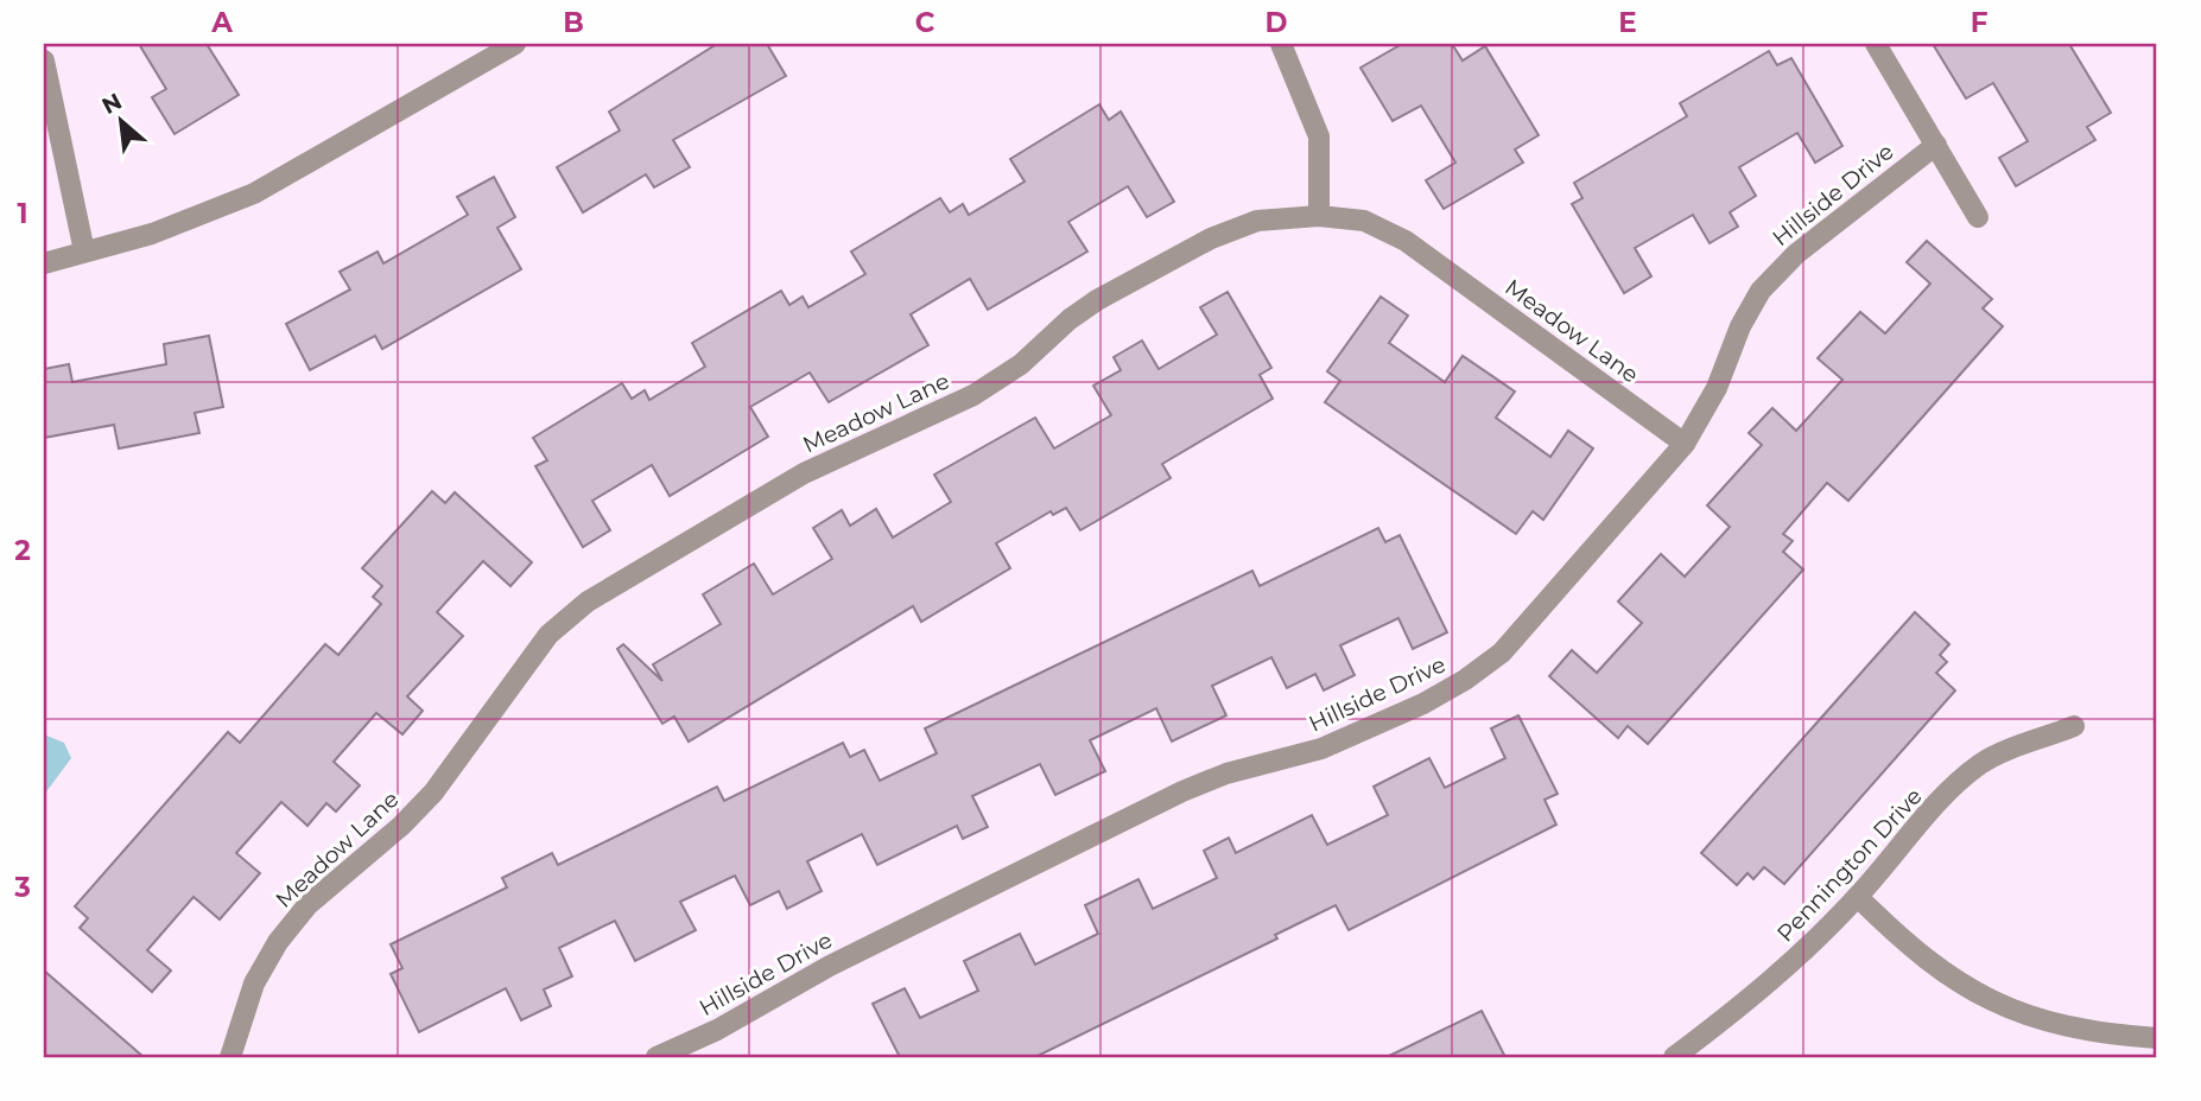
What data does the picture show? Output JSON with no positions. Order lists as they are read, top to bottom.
{
  "streets": {
    "street": ["Hillside Drive", "Meadow Lane", "Pennington Drive"]
  },
  "crossings": [
    ["Hillside Drive", "Meadow Lane"]
  ],
  "north": "top left",
  "grid": {
    "columns": [
      "A",
      "B",
      "C",
      "D",
      "E",
      "F"
    ],
    "rows": ["1", "2", "3"]
  }
}
